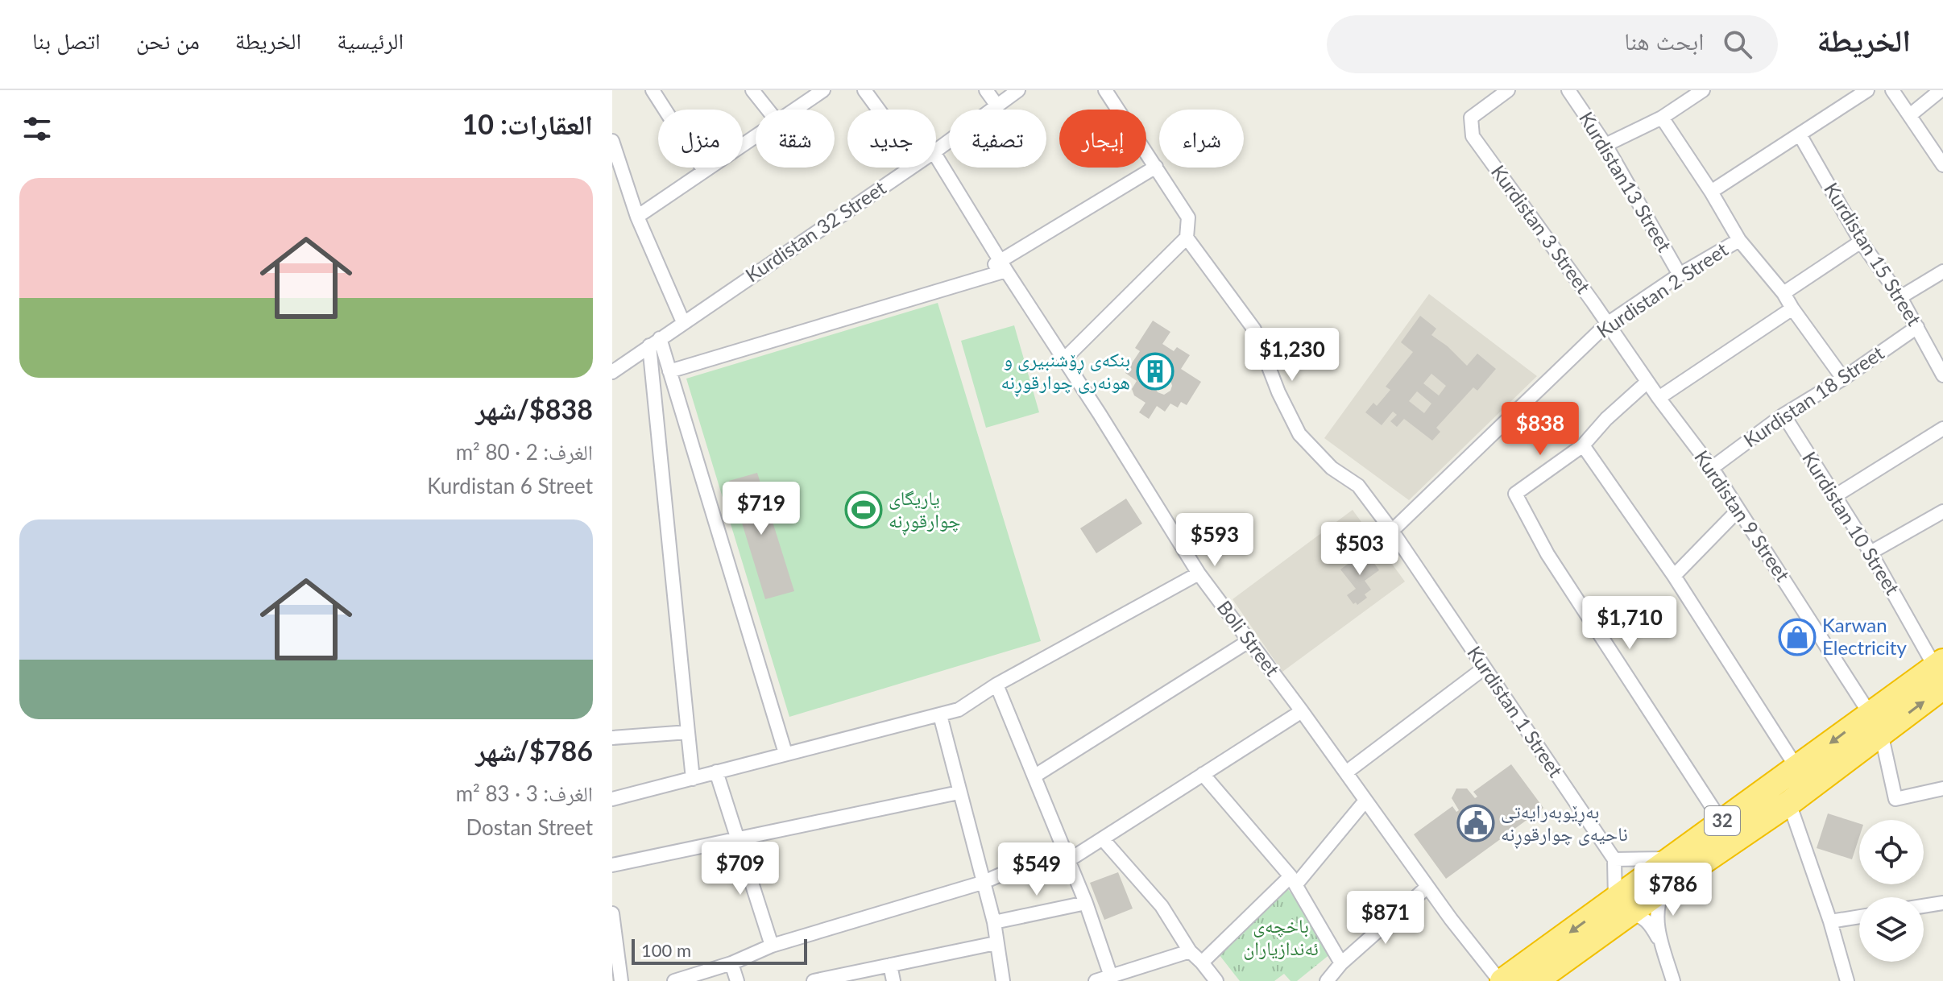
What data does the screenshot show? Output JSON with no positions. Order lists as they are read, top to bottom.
{
  "streets": {
    "highway": ["32"],
    "street": [
      "Kurdistan13 Street",
      "Kurdistan 3 Street",
      "Kurdistan 32 Street",
      "Kurdistan 15 Street",
      "Kurdistan 2 Street",
      "Kurdistan 18 Street",
      "Kurdistan 9 Street",
      "Kurdistan 10 Street",
      "Boli Street",
      "Kurdistan 1 Street"
    ]
  },
  "crossings": [
    ["Kurdistan13 Street", "Kurdistan 2 Street"],
    ["Kurdistan 3 Street", "Kurdistan 2 Street"],
    ["Kurdistan 3 Street", "Kurdistan 9 Street"],
    ["Kurdistan 15 Street", "Kurdistan 18 Street"],
    ["Kurdistan 2 Street", "Kurdistan 9 Street"],
    ["Kurdistan 2 Street", "Kurdistan 1 Street"],
    ["Kurdistan 18 Street", "Kurdistan 9 Street"],
    ["Kurdistan 18 Street", "Kurdistan 10 Street"],
    ["Kurdistan 9 Street", "32"],
    ["Kurdistan 10 Street", "32"],
    ["Boli Street", "32"]
  ],
  "parks": ["باخچەی ئەندازیاران"],
  "places": {
    "building": ["بنکەی ڕۆشنبیری و هونەری چوارقوڕنە"],
    "sports": ["یاریگای چوارقوڕنە"],
    "shop": ["Karwan Electricity"],
    "public building": ["بەڕێوبەرایەتی ناحیەی چوارقوڕنە"]
  },
  "scale_bar": "100 m",
  "page": {
    "header": "الخريطة",
    "search": "ابحث هنا",
    "nav": [
      "الرئيسية",
      "الخريطة",
      "من نحن",
      "اتصل بنا"
    ],
    "heading": "العقارات: 10",
    "chip": [
      "شراء",
      "إيجار",
      "تصفية",
      "جديد",
      "شقة",
      "منزل"
    ],
    "list": [
      {
        "name": "$838/شهر",
        "note": "الغرف: 2 · 80 m² · Kurdistan 6 Street"
      },
      {
        "name": "$786/شهر",
        "note": "الغرف: 3 · 83 m² · Dostan Street"
      }
    ],
    "price": [
      "$1,230",
      "$838",
      "$719",
      "$593",
      "$503",
      "$1,710",
      "$709",
      "$549",
      "$786",
      "$871"
    ],
    "scale": "100 m"
  }
}
